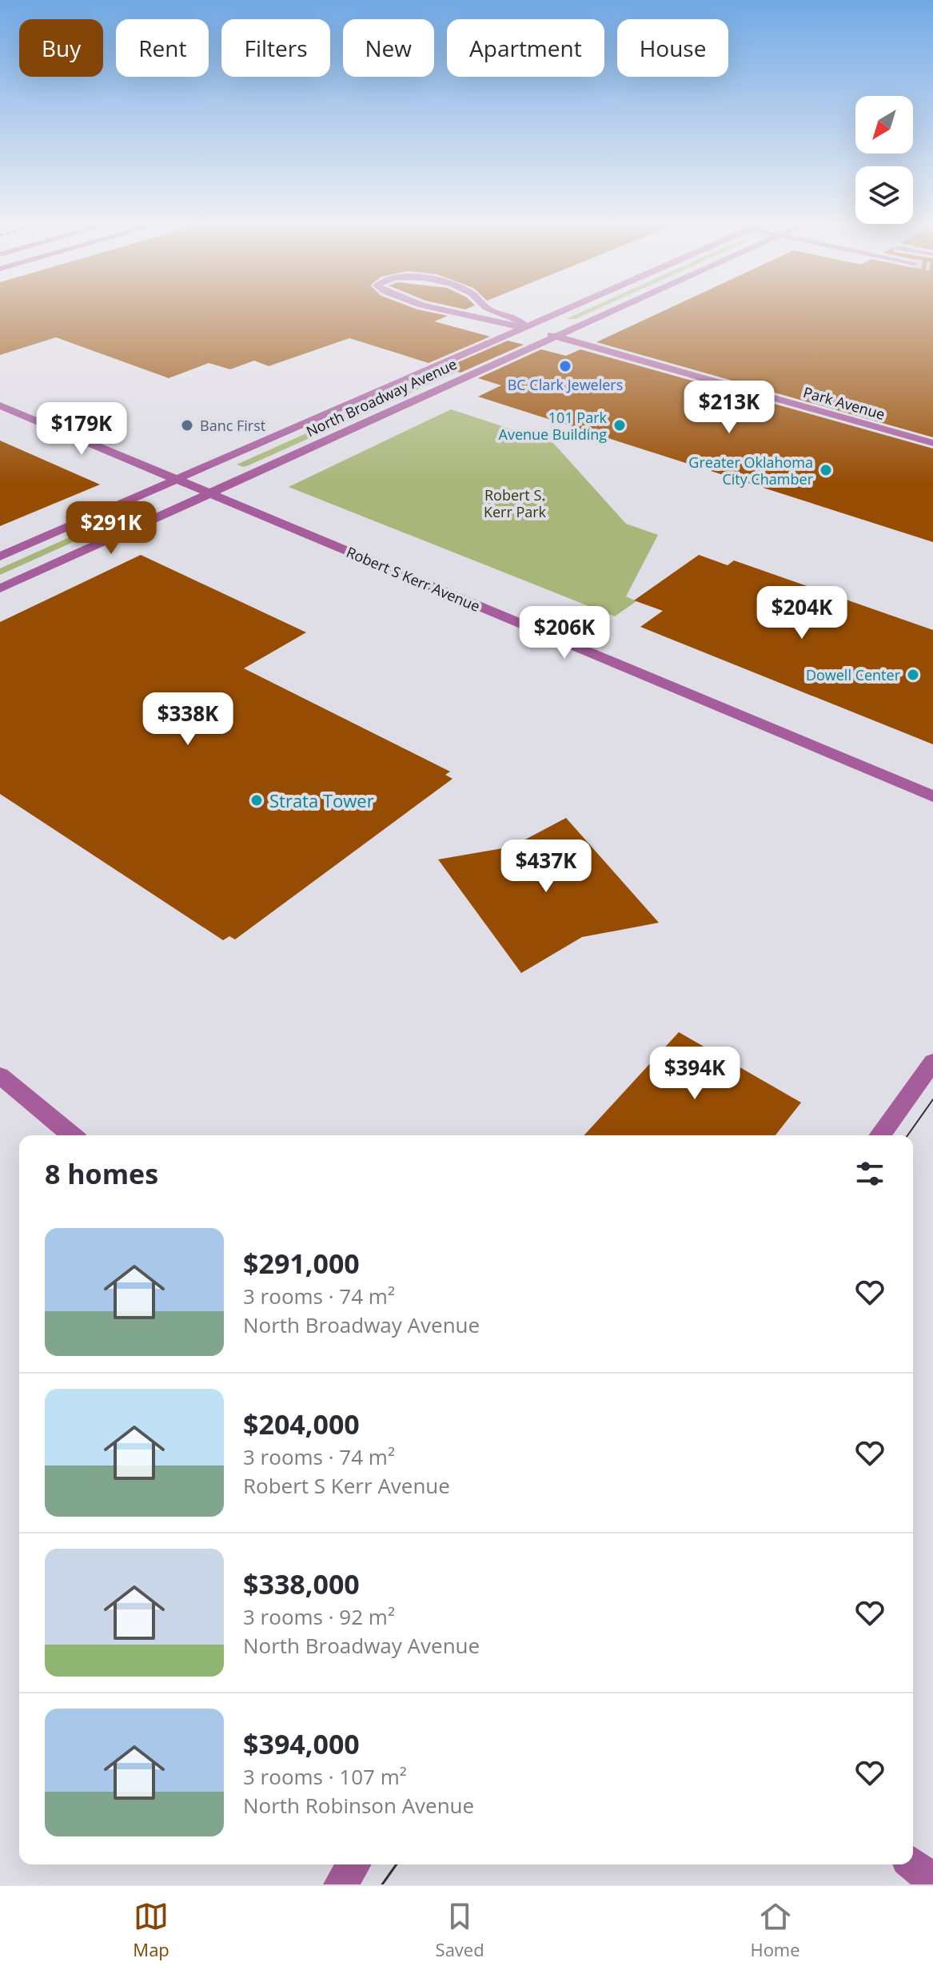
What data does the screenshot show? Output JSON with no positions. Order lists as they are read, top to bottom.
{
  "streets": {
    "street": ["North Broadway Avenue", "Park Avenue", "Robert S Kerr Avenue"]
  },
  "crossings": [
    ["North Broadway Avenue", "Park Avenue"],
    ["North Broadway Avenue", "Robert S Kerr Avenue"]
  ],
  "parks": ["Robert S. Kerr Park"],
  "places": [
    "BC Clark Jewelers",
    "Banc First",
    "101 Park Avenue Building",
    "Greater Oklahoma City Chamber",
    "Dowell Center",
    "Strata Tower"
  ],
  "north": "bottom left",
  "page": {
    "chip": [
      "Buy",
      "Rent",
      "Filters",
      "New",
      "Apartment",
      "House"
    ],
    "price": [
      "$213K",
      "$179K",
      "$291K",
      "$204K",
      "$206K",
      "$338K",
      "$437K",
      "$394K"
    ],
    "heading": "8 homes",
    "list": [
      {
        "name": "$291,000",
        "note": "3 rooms · 74 m² · North Broadway Avenue"
      },
      {
        "name": "$204,000",
        "note": "3 rooms · 74 m² · Robert S Kerr Avenue"
      },
      {
        "name": "$338,000",
        "note": "3 rooms · 92 m² · North Broadway Avenue"
      },
      {
        "name": "$394,000",
        "note": "3 rooms · 107 m² · North Robinson Avenue"
      }
    ],
    "tabs": ["Map", "Saved", "Home"]
  }
}
